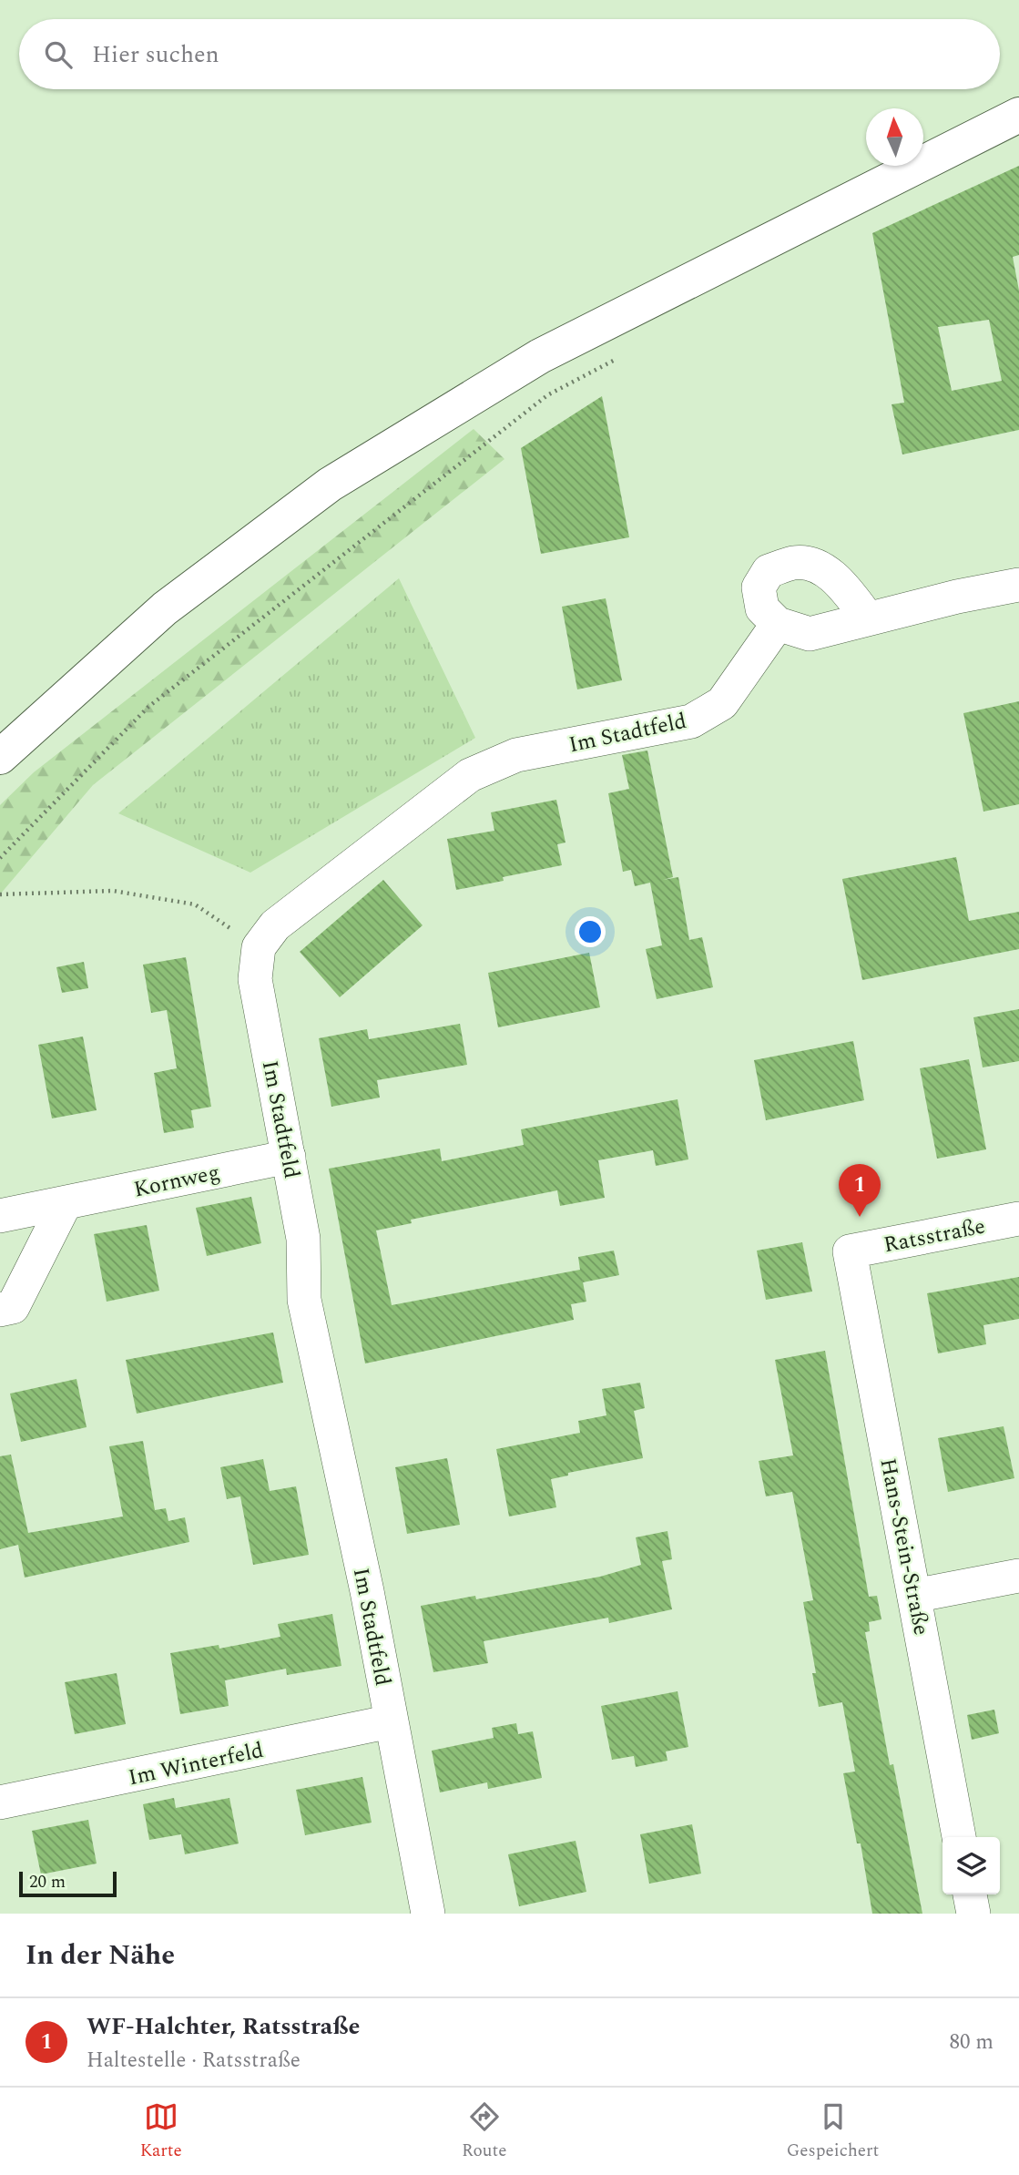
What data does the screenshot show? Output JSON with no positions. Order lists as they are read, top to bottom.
{
  "streets": {
    "street": [
      "Im Stadtfeld",
      "Kornweg",
      "Ratsstraße",
      "Hans-Stein-Straße",
      "Im Winterfeld"
    ]
  },
  "crossings": [
    ["Im Stadtfeld", "Kornweg"],
    ["Im Stadtfeld", "Im Winterfeld"],
    ["Ratsstraße", "Hans-Stein-Straße"]
  ],
  "scale_bar": "20 m",
  "north": "top",
  "page": {
    "search": "Hier suchen",
    "pins": "1",
    "scale": "20 m",
    "heading": "In der Nähe",
    "list": [
      {
        "mark": "1",
        "name": "WF-Halchter, Ratsstraße",
        "note": "Haltestelle · Ratsstraße",
        "value": "80 m"
      }
    ],
    "nav": ["Karte", "Route", "Gespeichert"]
  }
}
